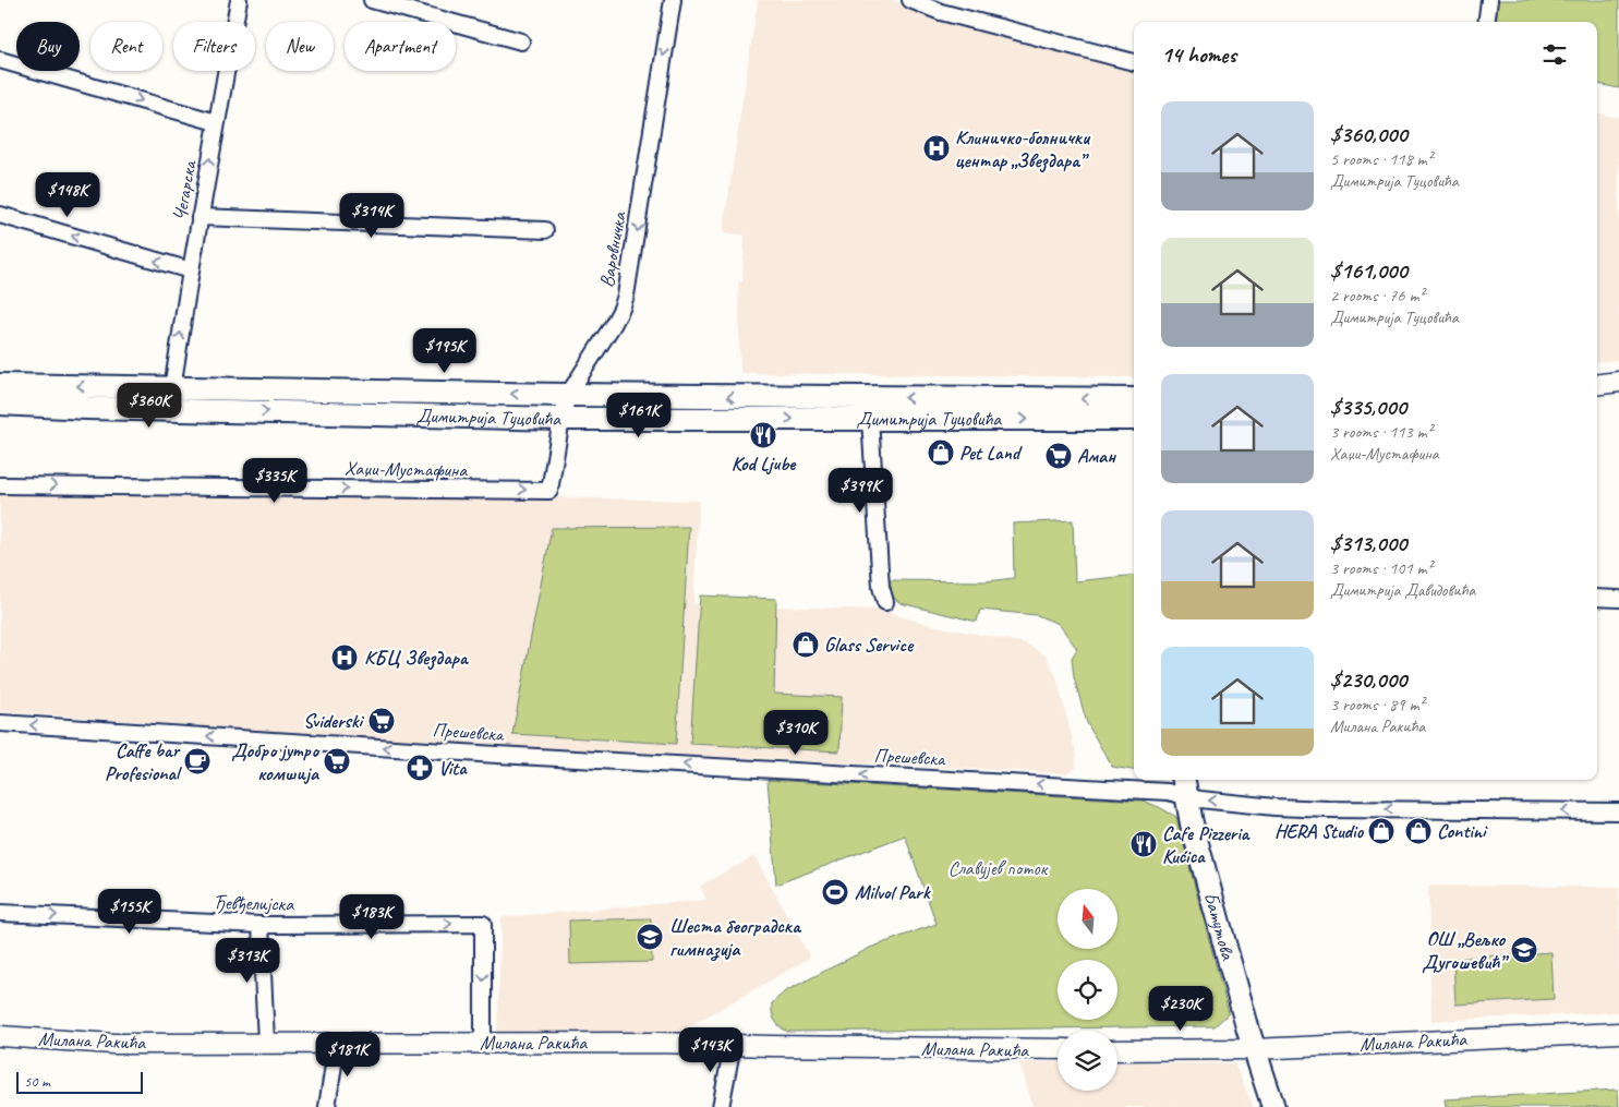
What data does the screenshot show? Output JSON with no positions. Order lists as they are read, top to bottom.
{
  "streets": {
    "main road": ["Димитрија Туцовића", "Батутова"],
    "street": [
      "Чегарска",
      "Варовничка",
      "Хаџи-Мустафина",
      "Прешевска",
      "Ђевђелијска",
      "Милана Ракића"
    ]
  },
  "crossings": [
    ["Чегарска", "Димитрија Туцовића"],
    ["Варовничка", "Димитрија Туцовића"],
    ["Варовничка", "Хаџи-Мустафина"],
    ["Прешевска", "Батутова"],
    ["Ђевђелијска", "Милана Ракића"],
    ["Батутова", "Милана Ракића"]
  ],
  "one_way": [
    "Чегарска",
    "Варовничка",
    "Хаџи-Мустафина",
    "Прешевска",
    "Ђевђелијска"
  ],
  "parks": ["Славујев поток"],
  "places": {
    "hospital": ["Клиничко-болнички центар „Звездара”", "КБЦ Звездара"],
    "restaurant": ["Kod Ljube", "Cafe Pizzeria Kućica"],
    "shop": [
      "Pet Land",
      "Glass Service",
      "HERA Studio",
      "Contini"
    ],
    "supermarket": ["Аман", "Sviderski", "Добро јутро комшија"],
    "cafe": ["Caffe bar Profesional"],
    "pharmacy": ["Vita"],
    "sports": ["Milvol Park"],
    "school or university": ["Шеста београдска гимназија", "ОШ „Вељко Дугошевић”"]
  },
  "scale_bar": "50 m",
  "north": "top",
  "page": {
    "chip": [
      "Buy",
      "Rent",
      "Filters",
      "New",
      "Apartment"
    ],
    "heading": "14 homes",
    "list": [
      {
        "name": "$360,000",
        "note": "5 rooms · 118 m² · Димитрија Туцовића"
      },
      {
        "name": "$161,000",
        "note": "2 rooms · 76 m² · Димитрија Туцовића"
      },
      {
        "name": "$335,000",
        "note": "3 rooms · 113 m² · Хаџи-Мустафина"
      },
      {
        "name": "$313,000",
        "note": "3 rooms · 101 m² · Димитрија Давидовића"
      },
      {
        "name": "$230,000",
        "note": "3 rooms · 89 m² · Милана Ракића"
      }
    ],
    "price": [
      "$148K",
      "$314K",
      "$195K",
      "$360K",
      "$161K",
      "$335K",
      "$399K",
      "$310K",
      "$155K",
      "$183K",
      "$313K",
      "$230K",
      "$143K",
      "$181K"
    ],
    "scale": "50 m"
  }
}
